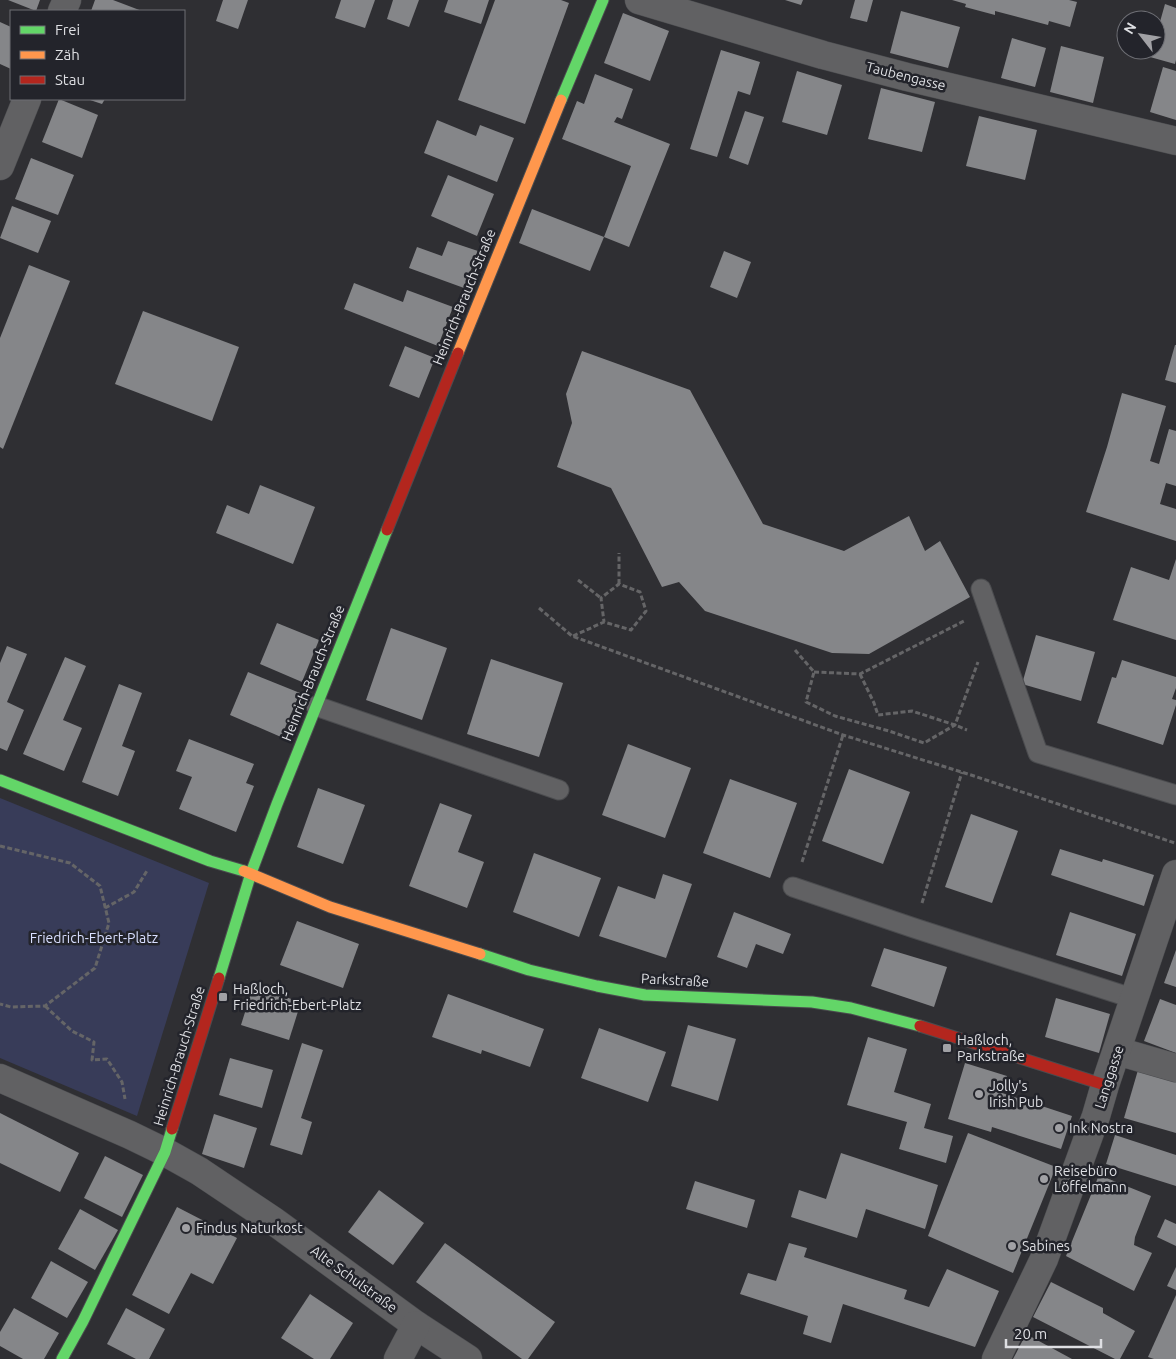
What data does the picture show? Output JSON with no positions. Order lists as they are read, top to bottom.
{
  "streets": {
    "street": [
      "Taubengasse",
      "Heinrich-Brauch-Straße",
      "Parkstraße",
      "Langgasse",
      "Alte Schulstraße"
    ]
  },
  "crossings": [
    ["Heinrich-Brauch-Straße", "Parkstraße"],
    ["Heinrich-Brauch-Straße", "Alte Schulstraße"],
    ["Parkstraße", "Langgasse"]
  ],
  "parks": ["Friedrich-Ebert-Platz"],
  "places": {
    "transit": ["Haßloch, Friedrich-Ebert-Platz", "Haßloch, Parkstraße"],
    "other": [
      "Jolly's Irish Pub",
      "Ink Nostra",
      "Reisebüro Löffelmann",
      "Findus Naturkost",
      "Sabines"
    ]
  },
  "legend": ["Frei", "Zäh", "Stau"],
  "scale_bar": "20 m",
  "north": "top left"
}
